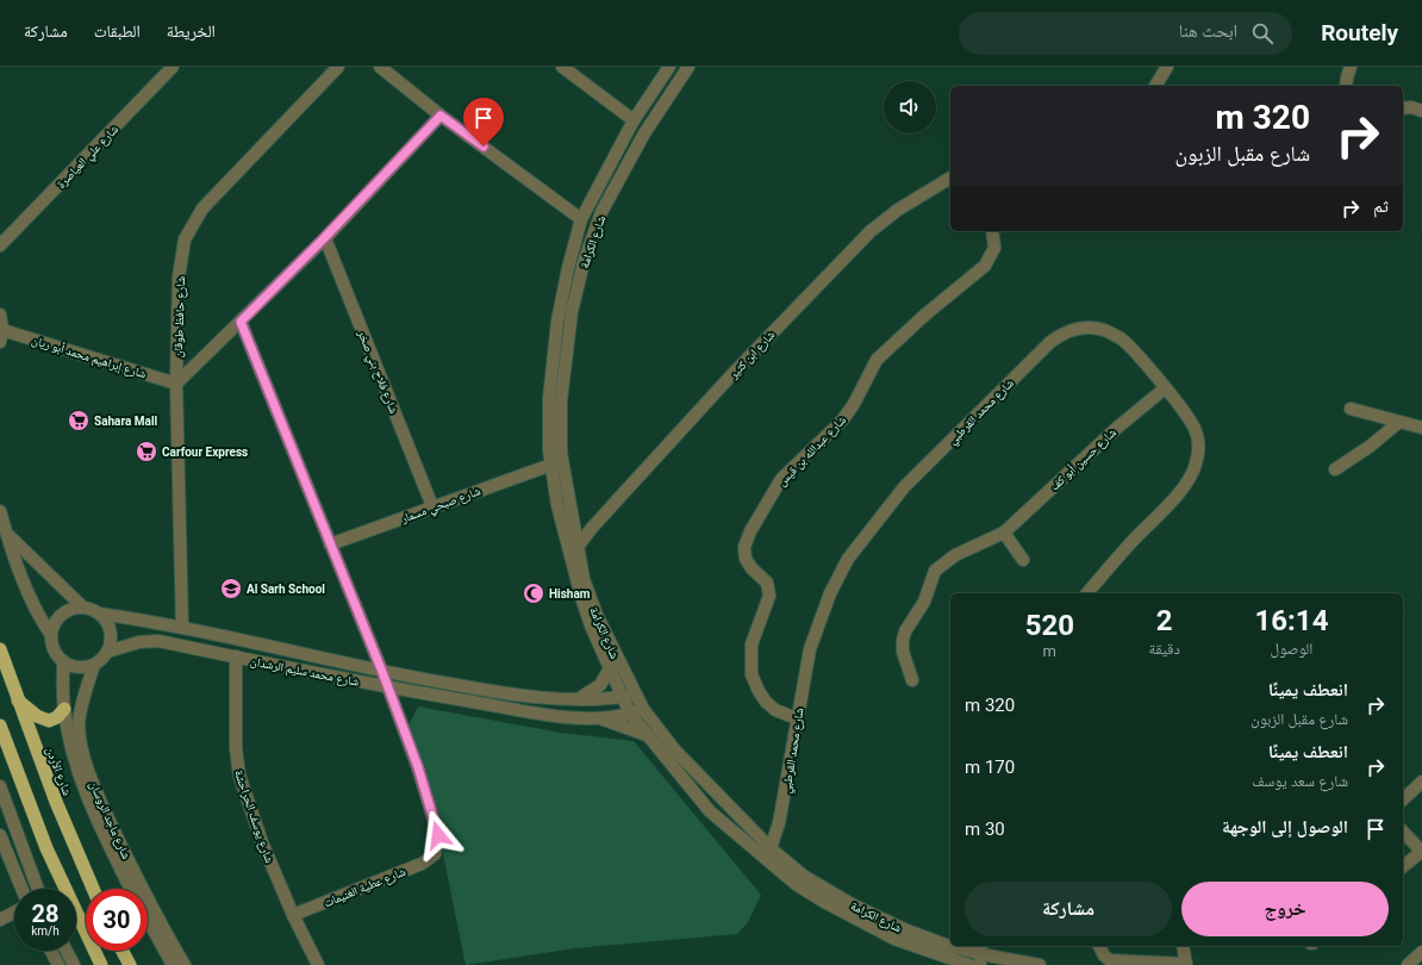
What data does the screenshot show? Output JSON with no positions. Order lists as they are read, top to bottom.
{
  "streets": {
    "highway": ["شارع الأردن"],
    "street": [
      "شارع علي العياصرة",
      "شارع الكرامة",
      "شارع حافظ طوقان",
      "شارع ابن كثير",
      "شارع إبراهيم محمد أبو ريان",
      "شارع فلاح بني صخر",
      "شارع محمد القرطبي",
      "شارع عبدالله بن قيس",
      "شارع حسين أبو كف",
      "شارع صبحي مسمار",
      "شارع محمد سليم الرشدان",
      "شارع يوسف الحراحشة",
      "شارع ماجد الروسان",
      "شارع عطية الغنيمات"
    ]
  },
  "crossings": [
    ["شارع الكرامة", "شارع ابن كثير"],
    ["شارع الكرامة", "شارع محمد القرطبي"],
    ["شارع الكرامة", "شارع صبحي مسمار"],
    ["شارع الكرامة", "شارع محمد سليم الرشدان"],
    ["شارع حافظ طوقان", "شارع إبراهيم محمد أبو ريان"],
    ["شارع حافظ طوقان", "شارع محمد سليم الرشدان"],
    ["شارع فلاح بني صخر", "شارع صبحي مسمار"],
    ["شارع محمد القرطبي", "شارع عبدالله بن قيس"],
    ["شارع محمد القرطبي", "شارع حسين أبو كف"],
    ["شارع صبحي مسمار", "شارع عطية الغنيمات"],
    ["شارع محمد سليم الرشدان", "شارع يوسف الحراحشة"],
    ["شارع محمد سليم الرشدان", "شارع ماجد الروسان"],
    ["شارع محمد سليم الرشدان", "شارع عطية الغنيمات"],
    ["شارع يوسف الحراحشة", "شارع عطية الغنيمات"]
  ],
  "places": {
    "supermarket": ["Sahara Mall", "Carfour Express"],
    "school or university": ["Al Sarh School"],
    "mosque": ["Hisham"]
  },
  "page": {
    "header": "Routely",
    "search": "ابحث هنا",
    "nav": ["الخريطة", "الطبقات", "مشاركة"],
    "turn": ["320 m", "شارع مقبل الزبون"],
    "then": "ثم",
    "eta": [
      "16:14",
      "الوصول",
      "2",
      "دقيقة",
      "520",
      "m"
    ],
    "list": [
      {
        "name": "انعطف يمينًا",
        "note": "شارع مقبل الزبون",
        "value": "320 m"
      },
      {
        "name": "انعطف يمينًا",
        "note": "شارع سعد يوسف",
        "value": "170 m"
      },
      {
        "name": "الوصول إلى الوجهة",
        "value": "30 m"
      }
    ],
    "buttons": ["خروج", "مشاركة"],
    "speed": "28 km/h",
    "limit": "30"
  }
}
